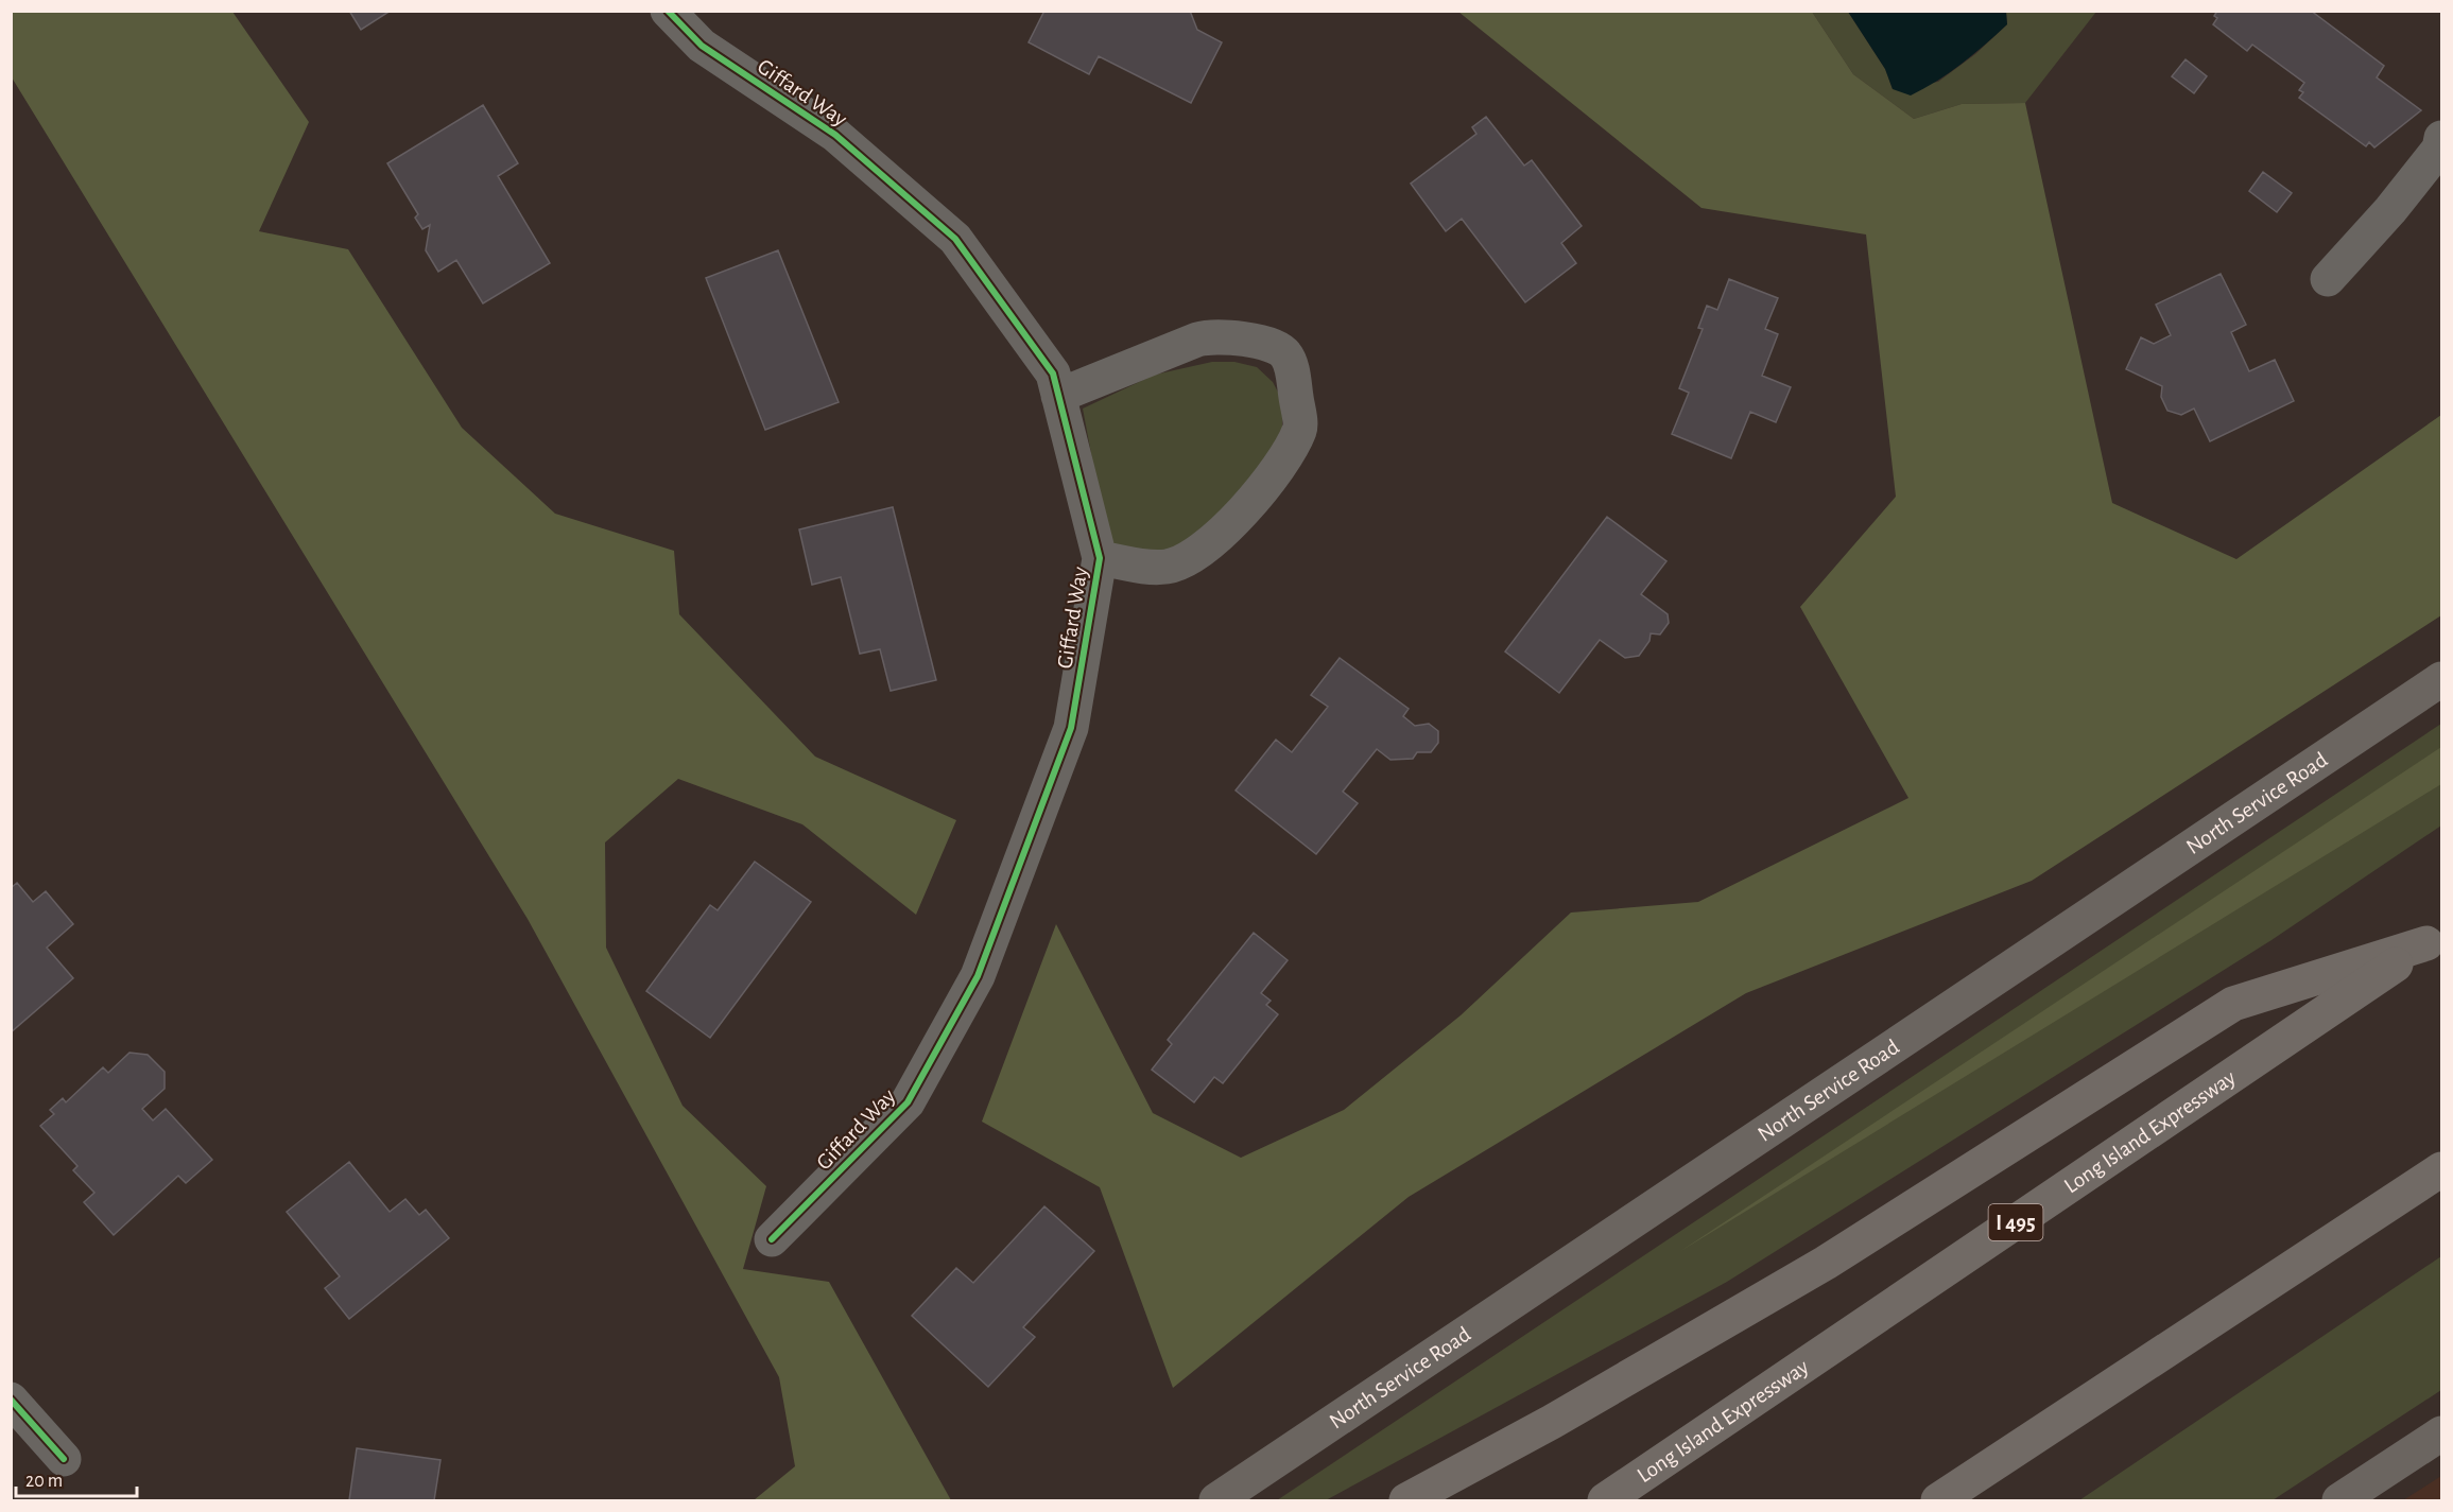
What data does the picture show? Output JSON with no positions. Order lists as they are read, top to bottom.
{
  "streets": {
    "highway": ["Long Island Expressway", "I 495"],
    "main road": ["North Service Road"],
    "street": ["Giffard Way"]
  },
  "scale_bar": "20 m"
}
